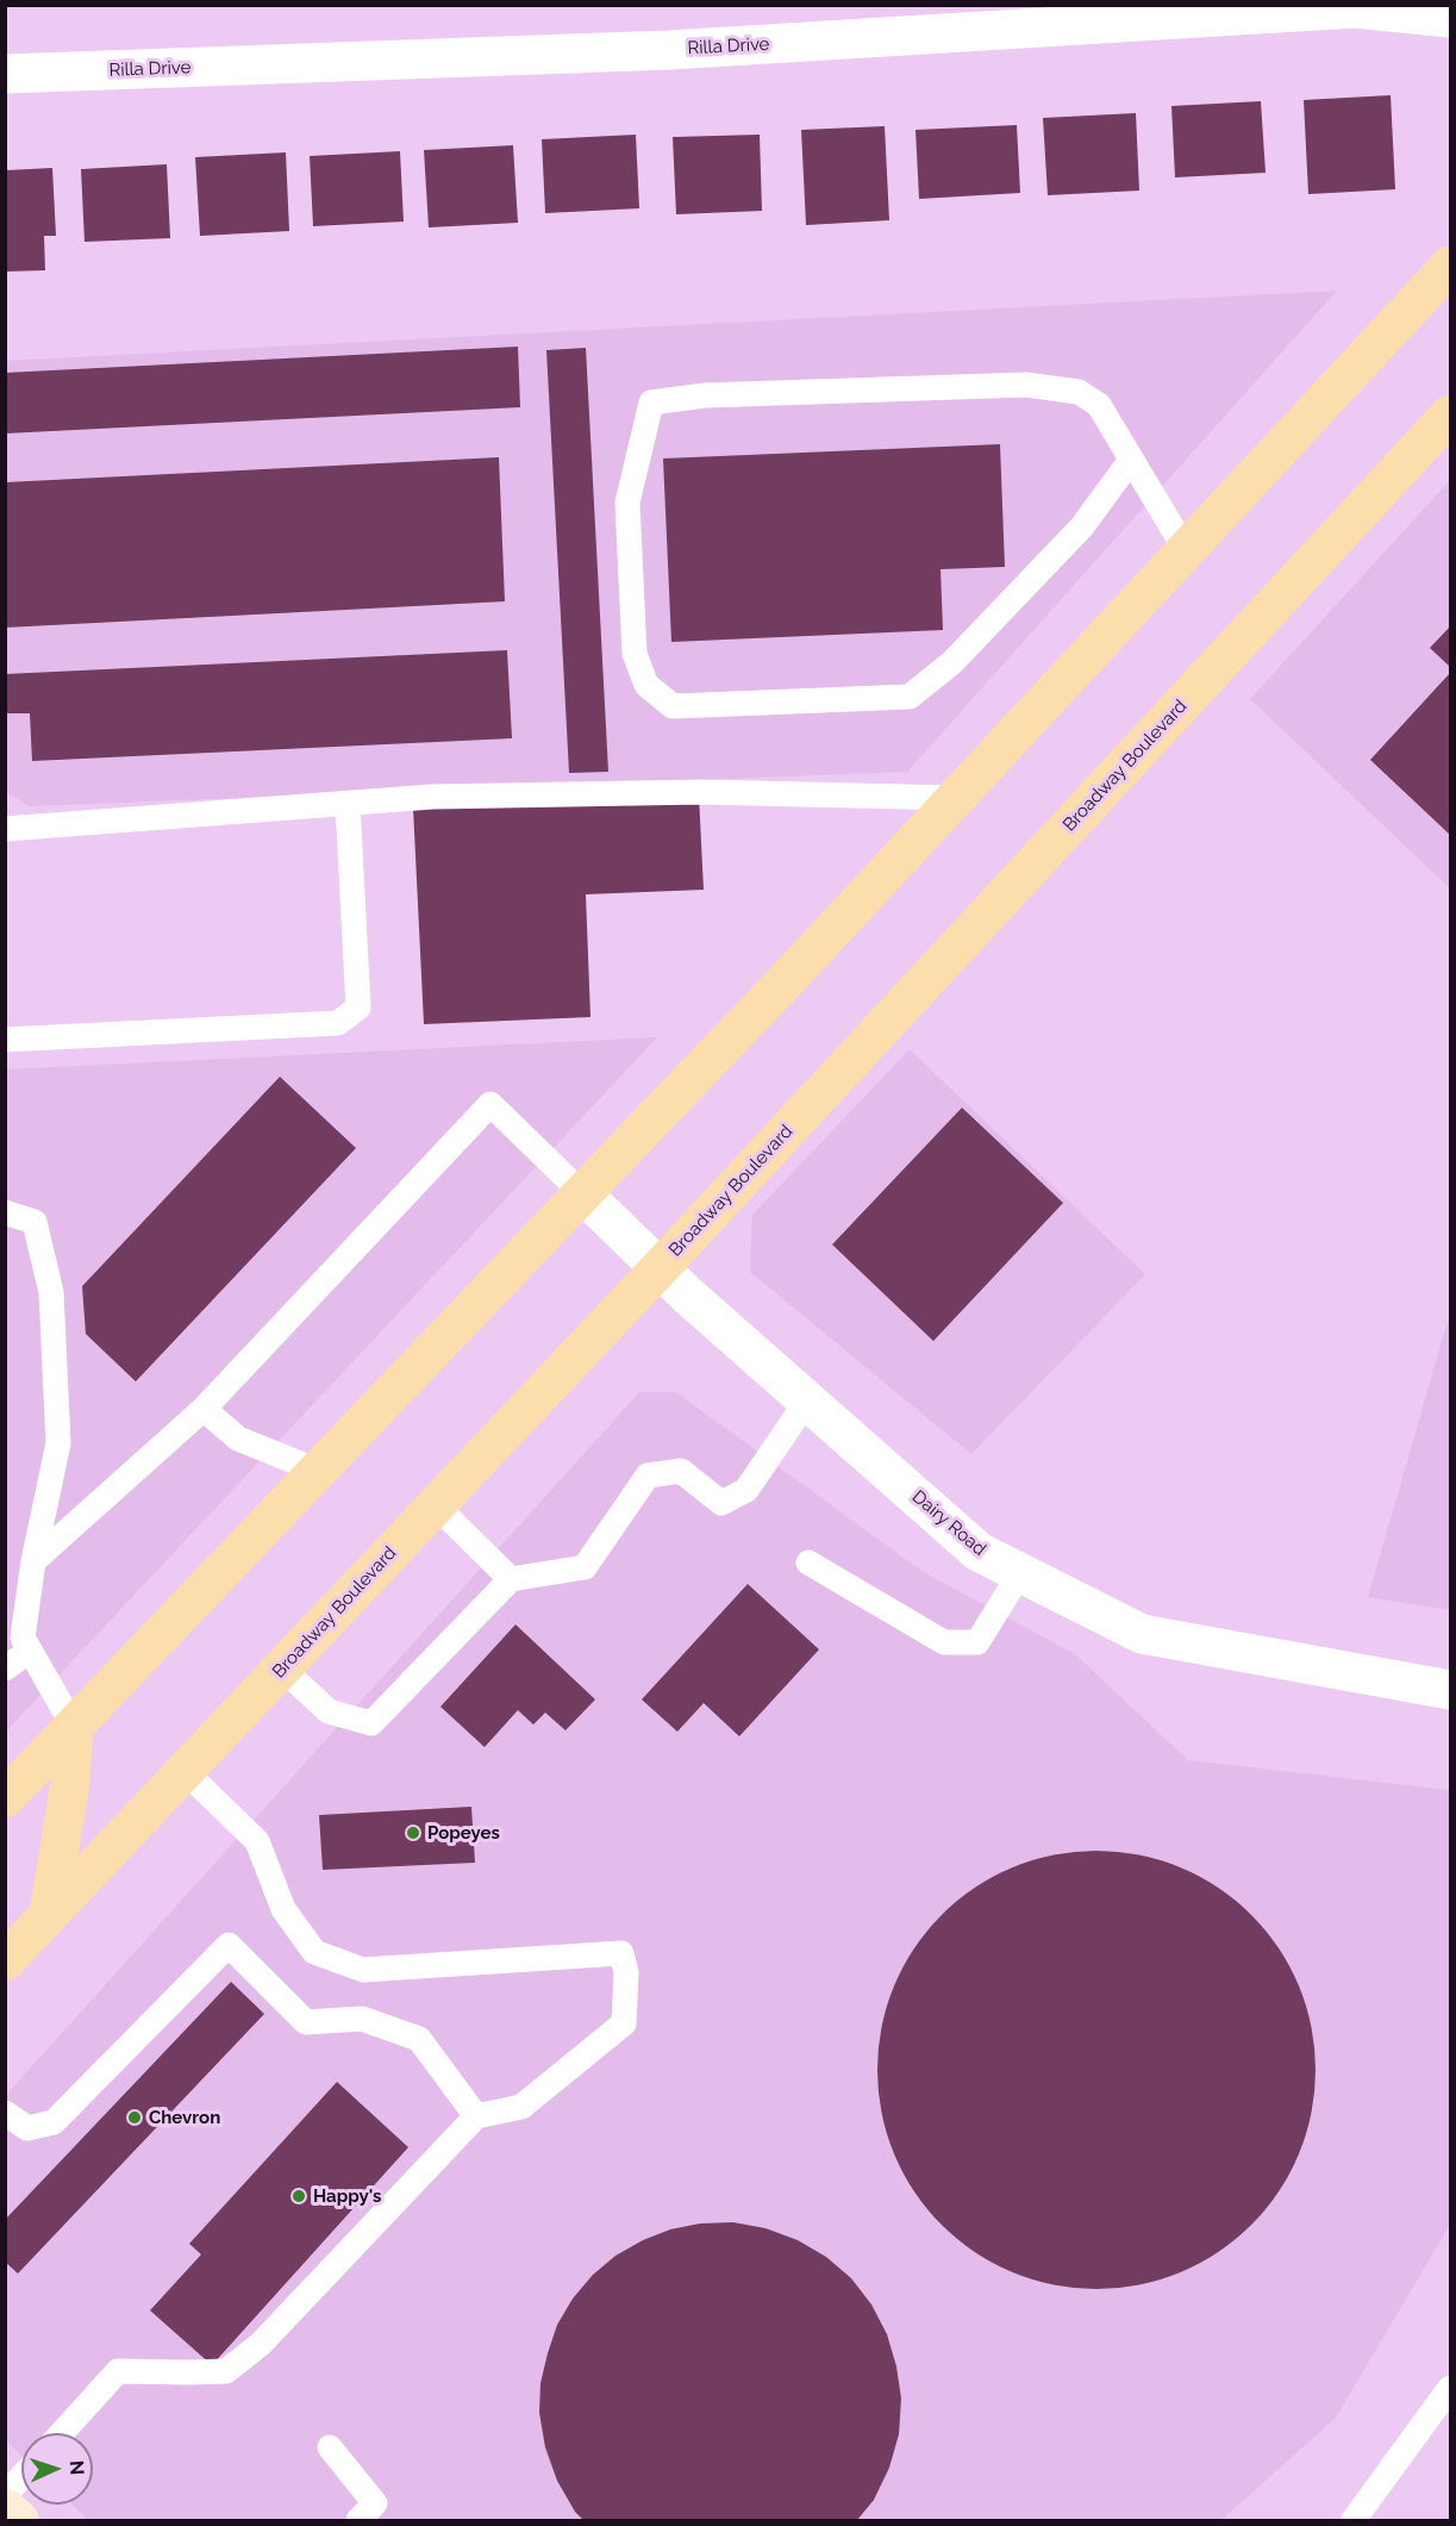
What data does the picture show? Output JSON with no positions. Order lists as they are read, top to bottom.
{
  "streets": {
    "main road": ["Broadway Boulevard"],
    "street": ["Rilla Drive", "Dairy Road"]
  },
  "crossings": [
    ["Broadway Boulevard", "Dairy Road"]
  ],
  "places": ["Popeyes", "Chevron", "Happy's"],
  "north": "right"
}
